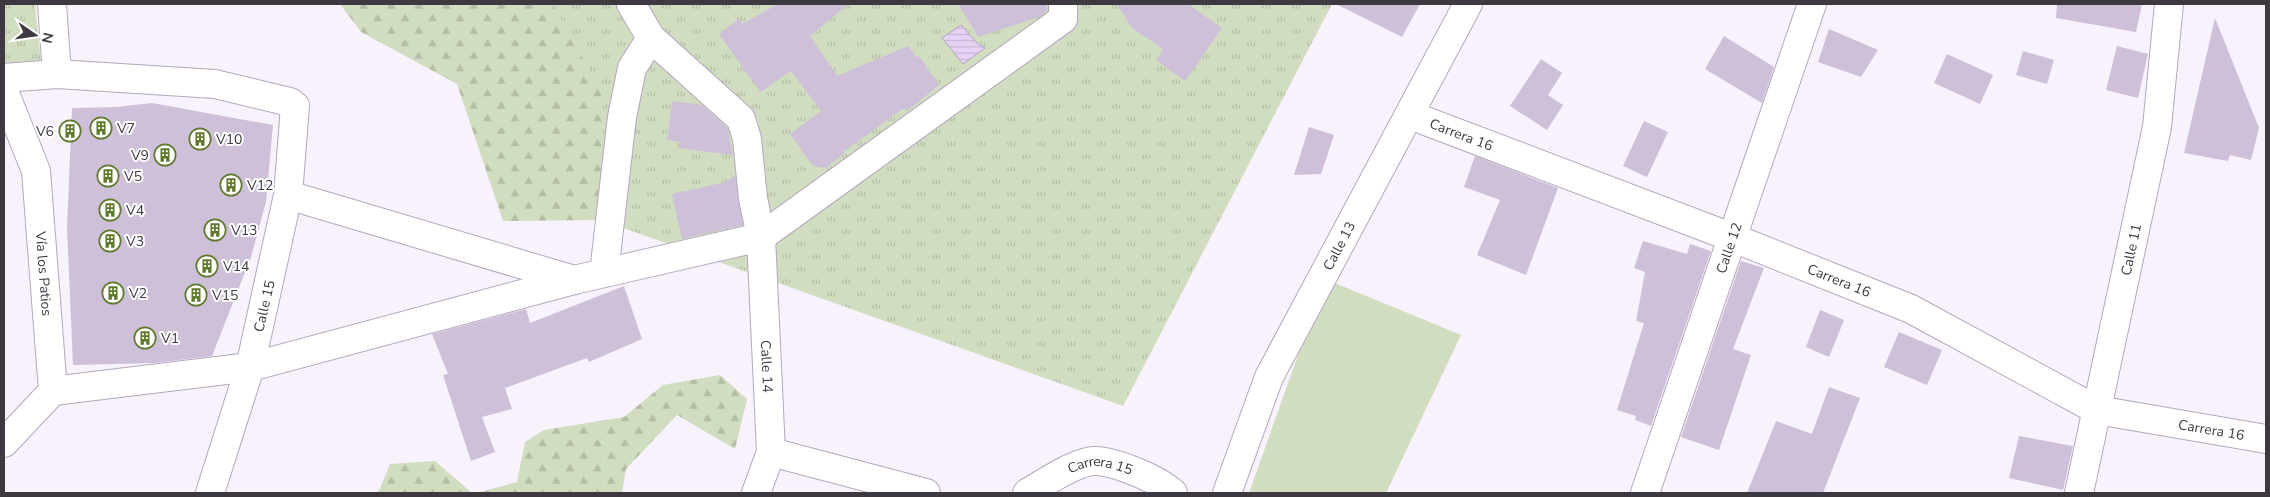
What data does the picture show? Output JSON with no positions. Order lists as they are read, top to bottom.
{
  "streets": {
    "street": [
      "Carrera 16",
      "Calle 13",
      "Calle 12",
      "Calle 11",
      "Vía los Patios",
      "Calle 15",
      "Calle 14",
      "Carrera 15"
    ]
  },
  "crossings": [
    ["Carrera 16", "Calle 13"],
    ["Carrera 16", "Calle 12"],
    ["Carrera 16", "Calle 11"]
  ],
  "places": {
    "building": [
      "V7",
      "V6",
      "V10",
      "V9",
      "V5",
      "V12",
      "V4",
      "V13",
      "V3",
      "V14",
      "V2",
      "V15",
      "V1"
    ]
  },
  "north": "right"
}
